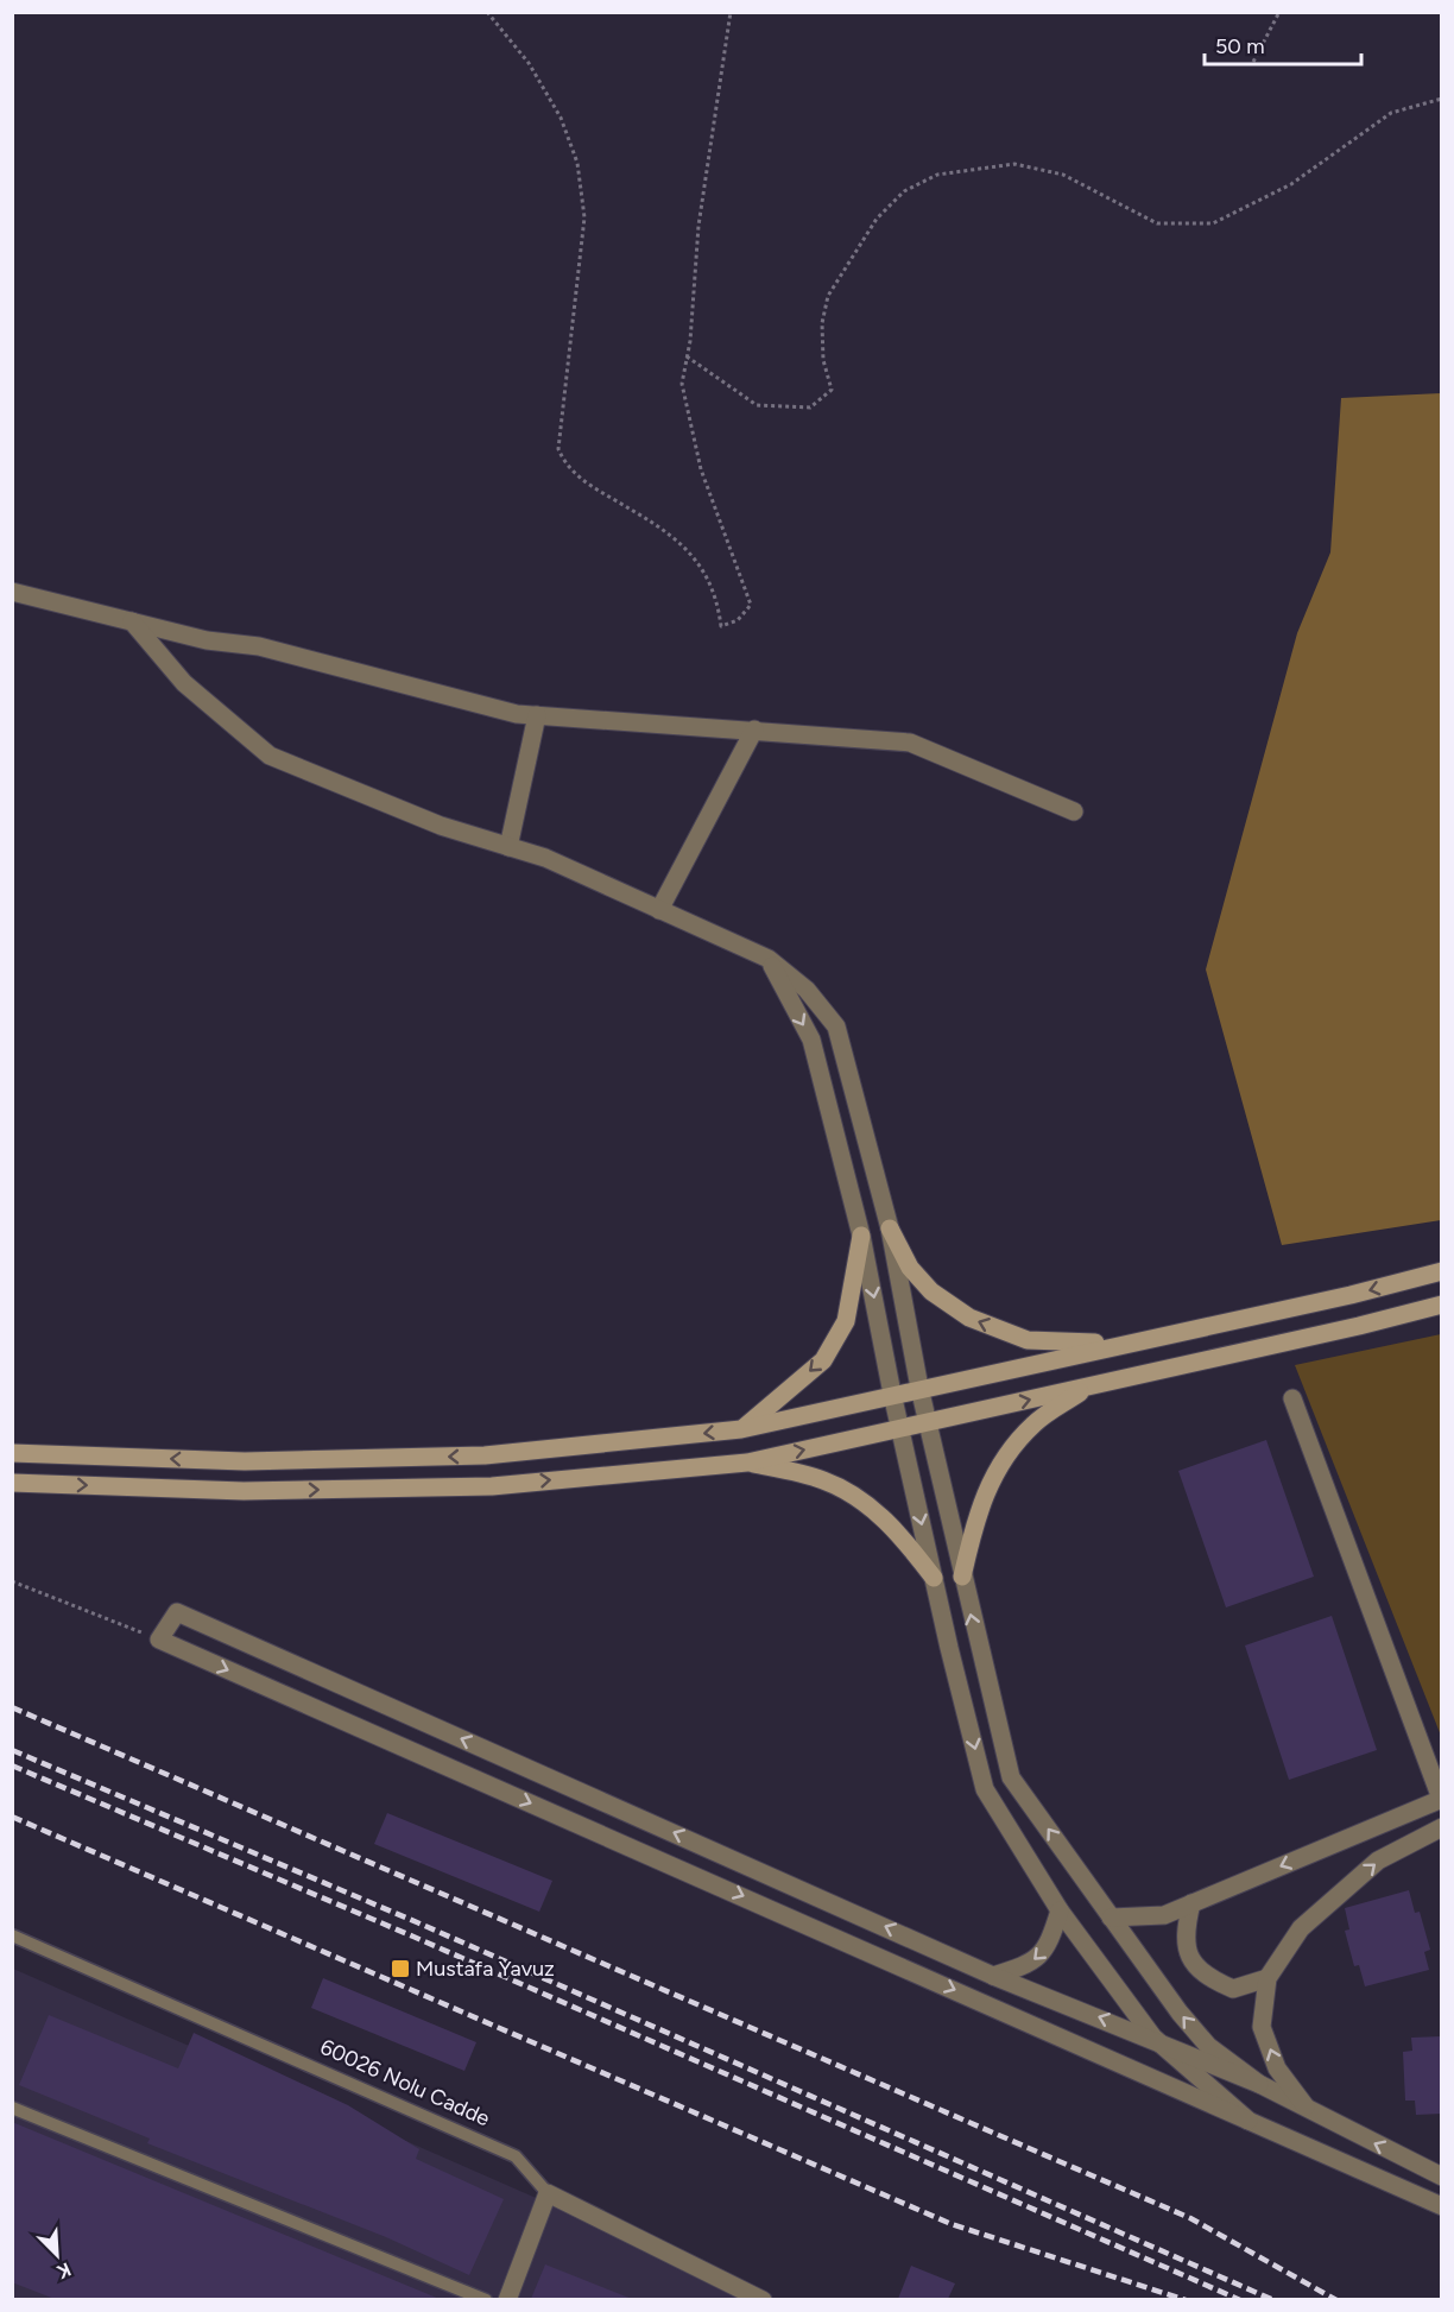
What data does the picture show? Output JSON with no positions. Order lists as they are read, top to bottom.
{
  "streets": {
    "street": ["60026 Nolu Cadde"]
  },
  "places": {
    "transit": ["Mustafa Yavuz"]
  },
  "scale_bar": "50 m",
  "north": "bottom right"
}
